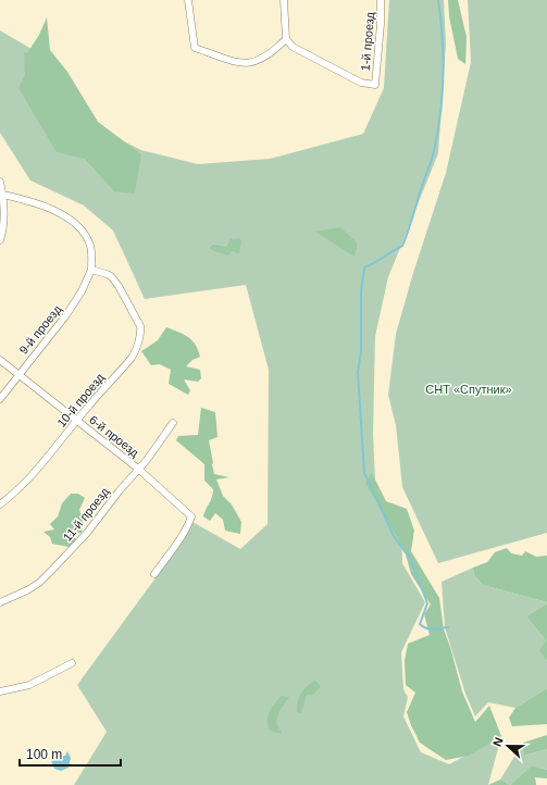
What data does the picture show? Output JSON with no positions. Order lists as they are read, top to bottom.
{
  "streets": {
    "street": [
      "1-й проезд",
      "9-й проезд",
      "10-й проезд",
      "6-й проезд",
      "11-й проезд"
    ]
  },
  "crossings": [
    ["9-й проезд", "10-й проезд"],
    ["9-й проезд", "6-й проезд"],
    ["10-й проезд", "6-й проезд"],
    ["6-й проезд", "11-й проезд"]
  ],
  "parks": ["СНТ «Спутник»"],
  "scale_bar": "100 m",
  "north": "left"
}
